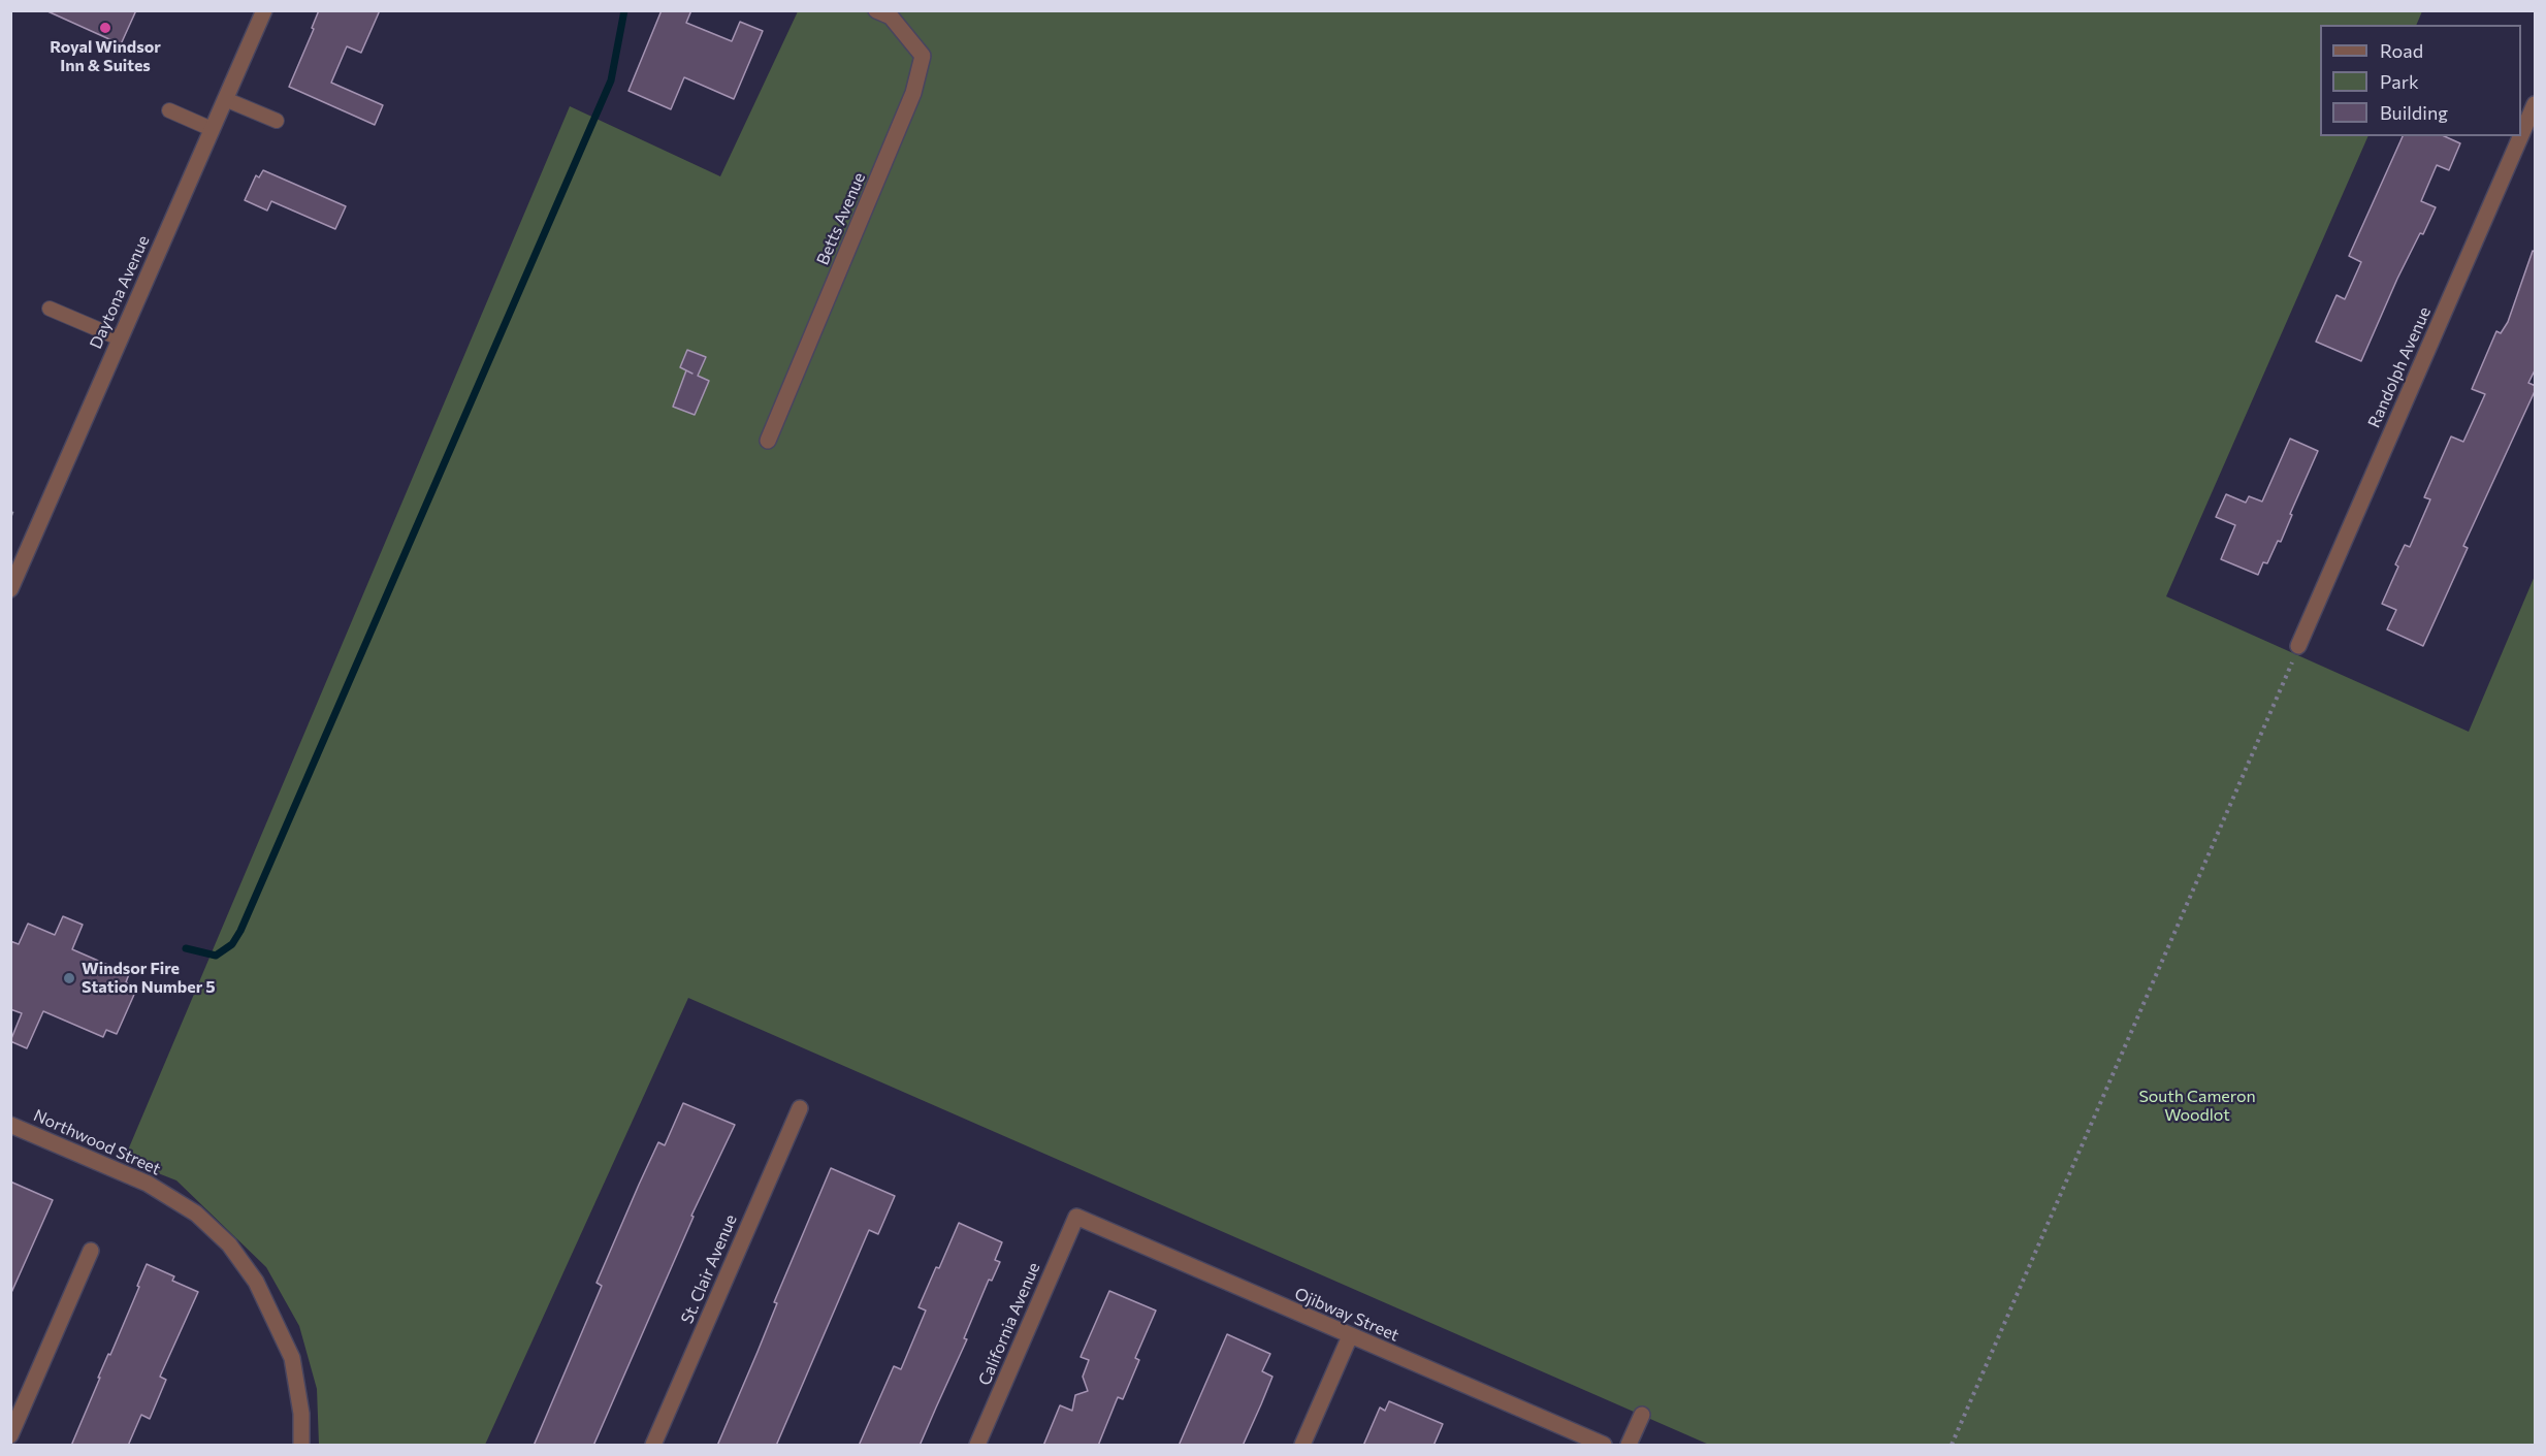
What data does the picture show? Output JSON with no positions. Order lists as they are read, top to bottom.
{
  "streets": {
    "street": [
      "Betts Avenue",
      "Daytona Avenue",
      "Randolph Avenue",
      "Northwood Street",
      "St. Clair Avenue",
      "Ojibway Street",
      "California Avenue"
    ]
  },
  "crossings": [
    ["Ojibway Street", "California Avenue"]
  ],
  "parks": ["South Cameron Woodlot"],
  "places": ["Royal Windsor Inn & Suites", "Windsor Fire Station Number 5"],
  "legend": ["Road", "Park", "Building"]
}
